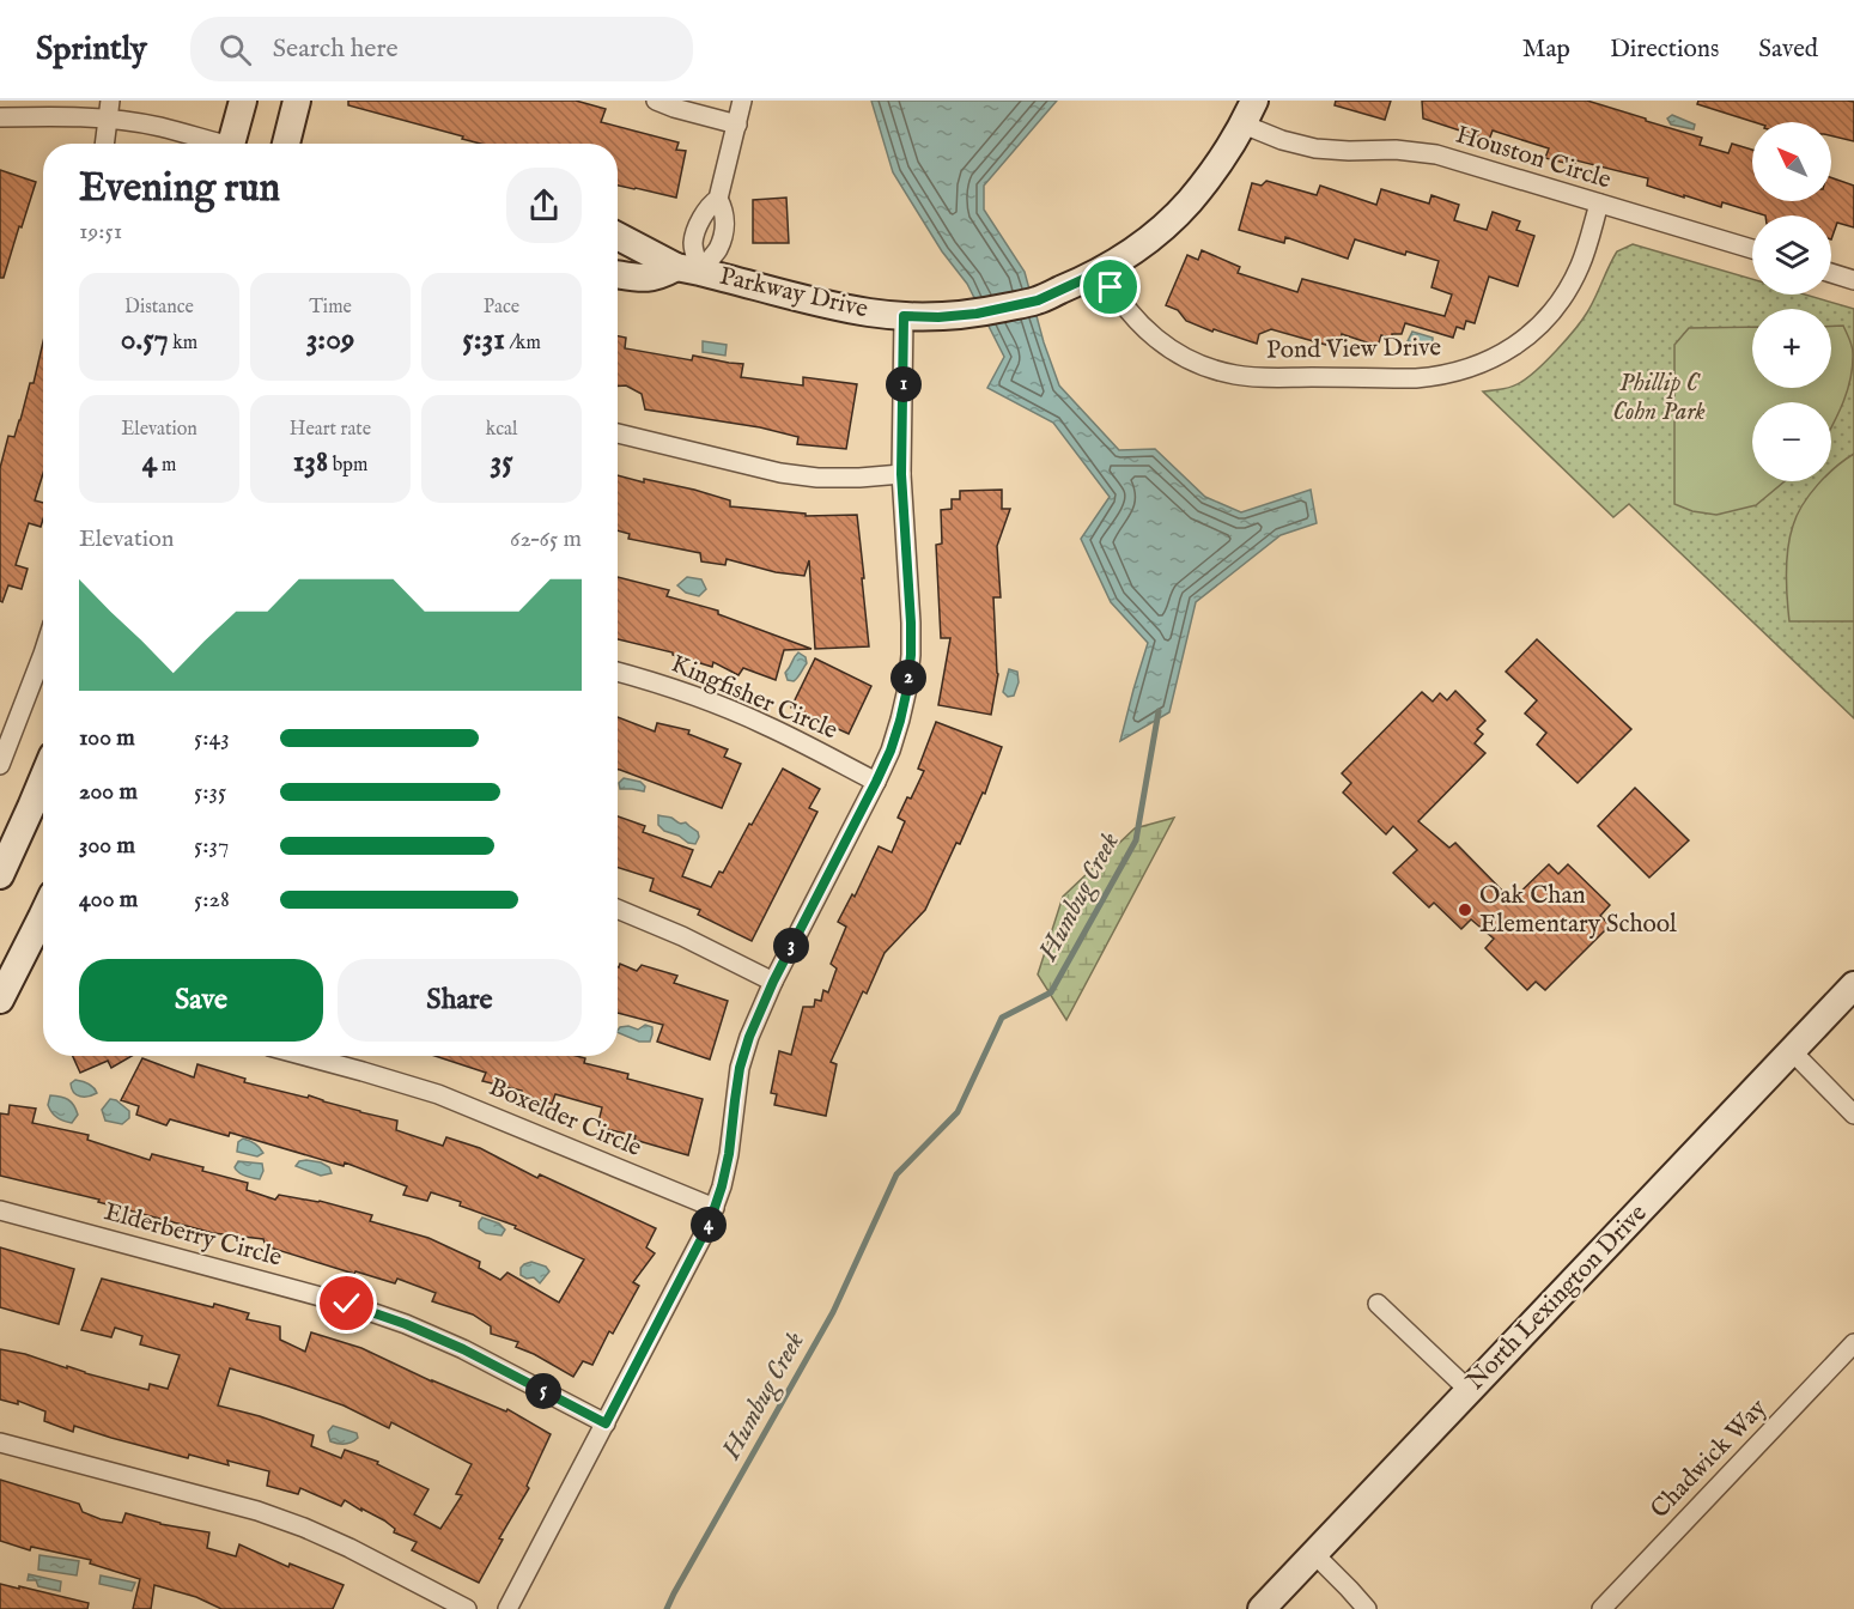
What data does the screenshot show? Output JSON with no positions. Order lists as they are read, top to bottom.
{
  "streets": {
    "street": [
      "Houston Circle",
      "Parkway Drive",
      "Pond View Drive",
      "Kingfisher Circle",
      "Boxelder Circle",
      "Elderberry Circle",
      "North Lexington Drive",
      "Chadwick Way"
    ]
  },
  "crossings": [
    ["Houston Circle", "Parkway Drive"],
    ["Houston Circle", "Pond View Drive"],
    ["Parkway Drive", "Pond View Drive"]
  ],
  "water": ["Humbug Creek"],
  "parks": ["Phillip C Cohn Park"],
  "places": ["Oak Chan Elementary School"],
  "north": "top left",
  "page": {
    "header": "Sprintly",
    "search": "Search here",
    "nav": ["Map", "Directions", "Saved"],
    "map_buttons": ["+", "−"],
    "heading": ["Evening run", "19:51"],
    "stats": [
      ["Distance", "0.57 km"],
      ["Time", "3:09"],
      ["Pace", "5:31 /km"],
      ["Elevation", "4 m"],
      ["Heart rate", "138 bpm"],
      ["kcal", "35"]
    ],
    "pins": [
      "1",
      "2",
      "3",
      "4",
      "5"
    ],
    "chart": ["Elevation", "62–65 m"],
    "list": [
      {
        "name": "100 m",
        "note": "5:43"
      },
      {
        "name": "200 m",
        "note": "5:35"
      },
      {
        "name": "300 m",
        "note": "5:37"
      },
      {
        "name": "400 m",
        "note": "5:28"
      }
    ],
    "buttons": ["Save", "Share"]
  }
}
